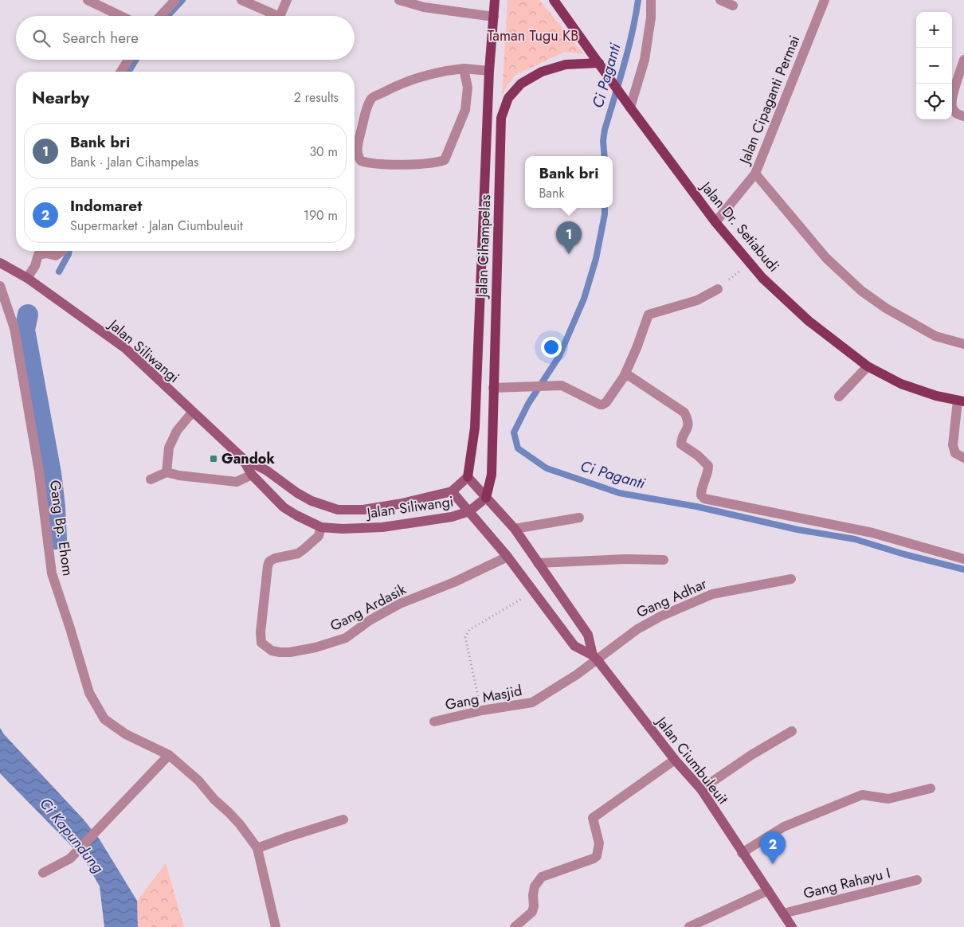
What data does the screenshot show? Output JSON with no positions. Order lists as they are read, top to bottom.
{
  "streets": {
    "main road": [
      "Jalan Dr. Setiabudi",
      "Jalan Cihampelas",
      "Jalan Siliwangi",
      "Jalan Ciumbuleuit"
    ],
    "street": [
      "Jalan Cipaganti Permai",
      "Gang Bp. Ehom",
      "Gang Adhar",
      "Gang Ardasik",
      "Gang Masjid",
      "Gang Rahayu I"
    ]
  },
  "crossings": [
    ["Jalan Cipaganti Permai", "Jalan Dr. Setiabudi"],
    ["Jalan Dr. Setiabudi", "Jalan Cihampelas"],
    ["Jalan Cihampelas", "Jalan Siliwangi"],
    ["Jalan Cihampelas", "Jalan Ciumbuleuit"],
    ["Jalan Siliwangi", "Gang Ardasik"],
    ["Jalan Siliwangi", "Jalan Ciumbuleuit"],
    ["Gang Adhar", "Gang Masjid"],
    ["Gang Adhar", "Jalan Ciumbuleuit"],
    ["Gang Ardasik", "Jalan Ciumbuleuit"],
    ["Gang Masjid", "Jalan Ciumbuleuit"],
    ["Jalan Ciumbuleuit", "Gang Rahayu I"]
  ],
  "water": ["Ci Paganti", "Ci Kapundung"],
  "parks": ["Taman Tugu KB"],
  "places": {
    "transit": ["Gandok"]
  },
  "page": {
    "map_buttons": ["+", "−"],
    "search": "Search here",
    "heading": ["Nearby", "2 results"],
    "list": [
      {
        "mark": "1",
        "name": "Bank bri",
        "note": "Bank · Jalan Cihampelas",
        "value": "30 m"
      },
      {
        "mark": "2",
        "name": "Indomaret",
        "note": "Supermarket · Jalan Ciumbuleuit",
        "value": "190 m"
      }
    ],
    "popup": ["Bank bri", "Bank"],
    "pins": ["1", "2"]
  }
}
